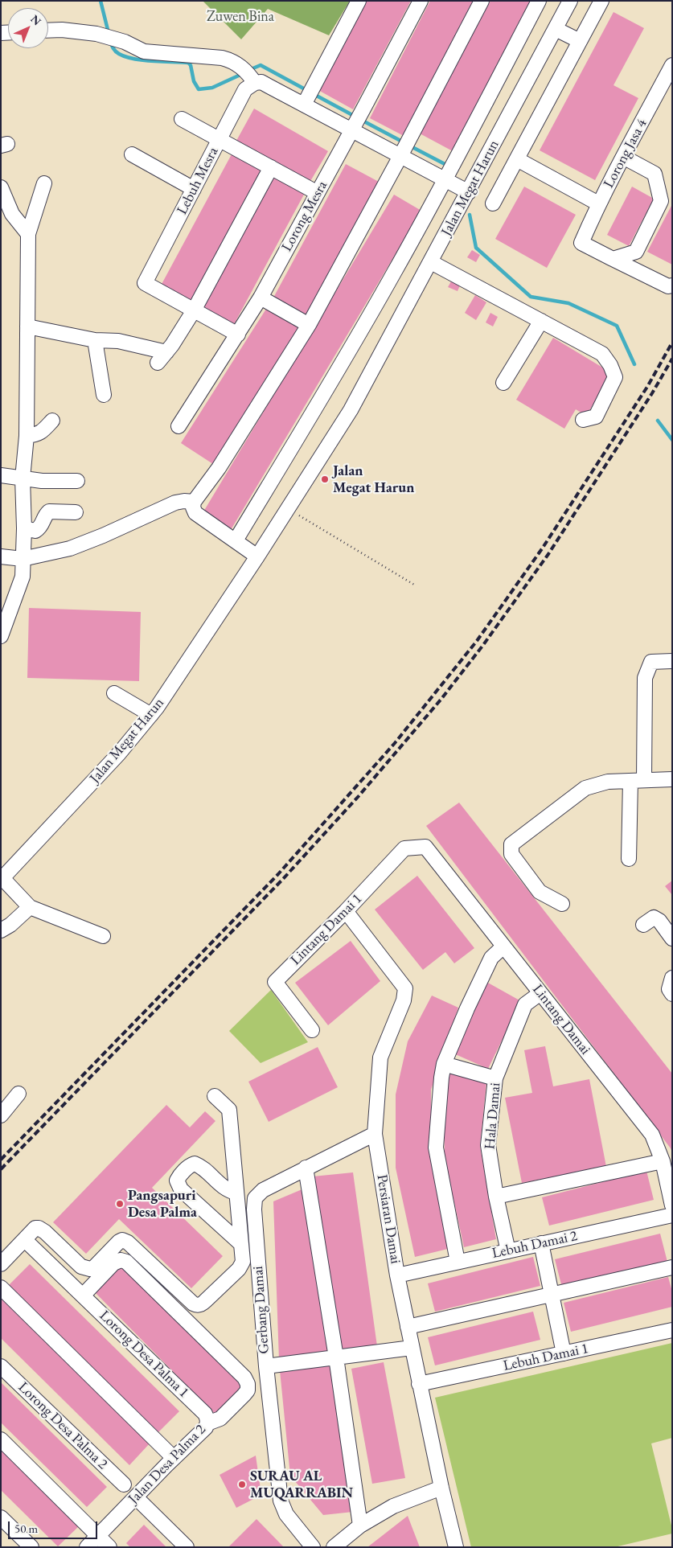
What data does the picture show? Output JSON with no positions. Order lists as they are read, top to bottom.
{
  "streets": {
    "street": [
      "Lorong Jasa 4",
      "Lebuh Mesra",
      "Jalan Megat Harun",
      "Lorong Mesra",
      "Lintang Damai 1",
      "Lintang Damai",
      "Hala Damai",
      "Persiaran Damai",
      "Lebuh Damai 2",
      "Gerbang Damai",
      "Lorong Desa Palma 1",
      "Lebuh Damai 1",
      "Lorong Desa Palma 2",
      "Jalan Desa Palma 2"
    ]
  },
  "crossings": [
    ["Lintang Damai 1", "Lintang Damai"],
    ["Lintang Damai 1", "Persiaran Damai"],
    ["Lintang Damai", "Hala Damai"],
    ["Hala Damai", "Lebuh Damai 2"],
    ["Persiaran Damai", "Lebuh Damai 2"],
    ["Persiaran Damai", "Gerbang Damai"],
    ["Persiaran Damai", "Lebuh Damai 1"],
    ["Lorong Desa Palma 1", "Jalan Desa Palma 2"]
  ],
  "parks": ["Zuwen Bina"],
  "places": ["Jalan Megat Harun", "Pangsapuri Desa Palma", "SURAU AL MUQARRABIN"],
  "scale_bar": "50 m",
  "north": "top right"
}
